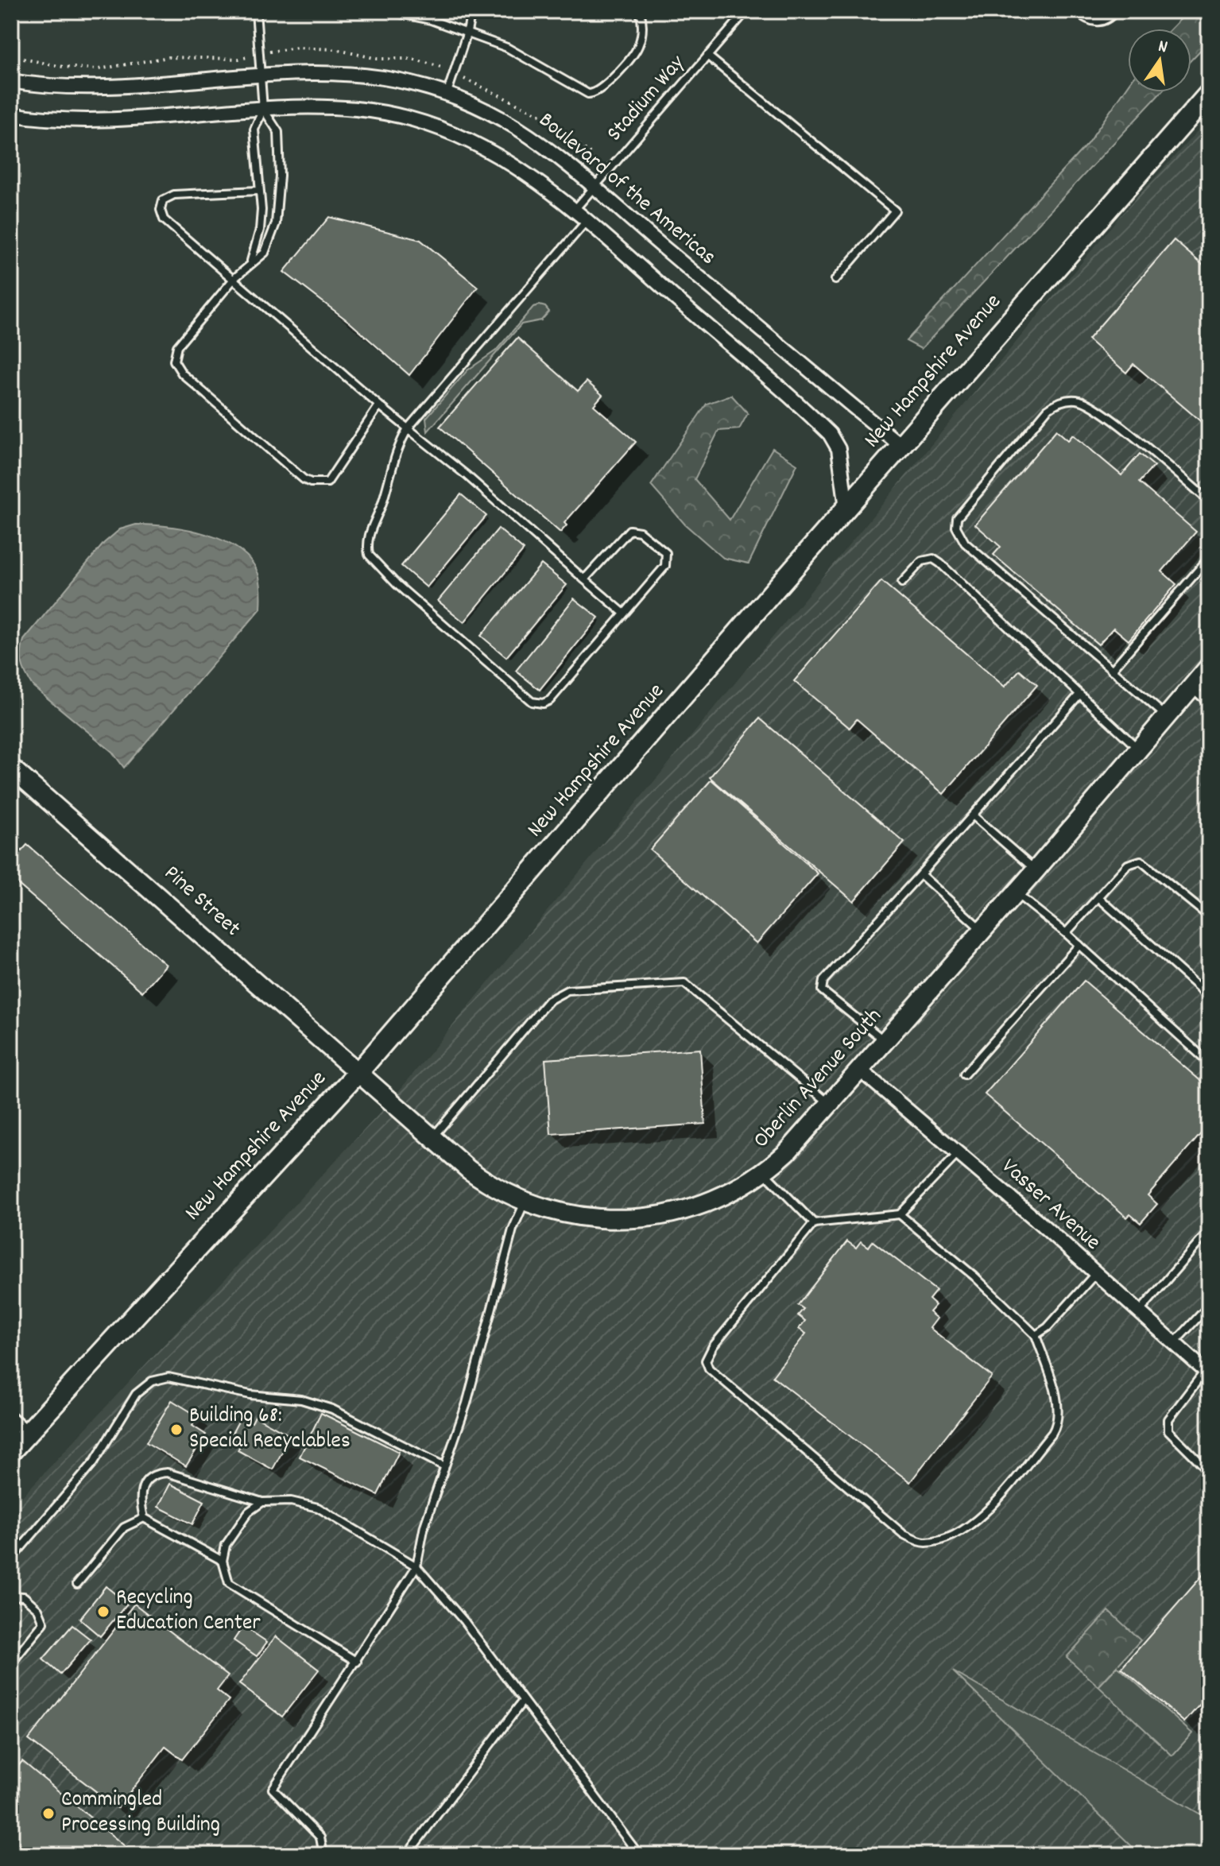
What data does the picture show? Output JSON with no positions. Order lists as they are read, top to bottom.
{
  "streets": {
    "main road": ["New Hampshire Avenue"],
    "street": [
      "Boulevard of the Americas",
      "Pine Street",
      "Oberlin Avenue South",
      "Vasser Avenue"
    ],
    "lane": ["Stadium Way"]
  },
  "crossings": [
    ["Stadium Way", "Boulevard of the Americas"],
    ["Boulevard of the Americas", "New Hampshire Avenue"],
    ["New Hampshire Avenue", "Pine Street"],
    ["New Hampshire Avenue", "Oberlin Avenue South"],
    ["Pine Street", "Oberlin Avenue South"],
    ["Oberlin Avenue South", "Vasser Avenue"]
  ],
  "places": ["Building 68: Special Recyclables", "Recycling Education Center", "Commingled Processing Building"],
  "north": "top"
}
